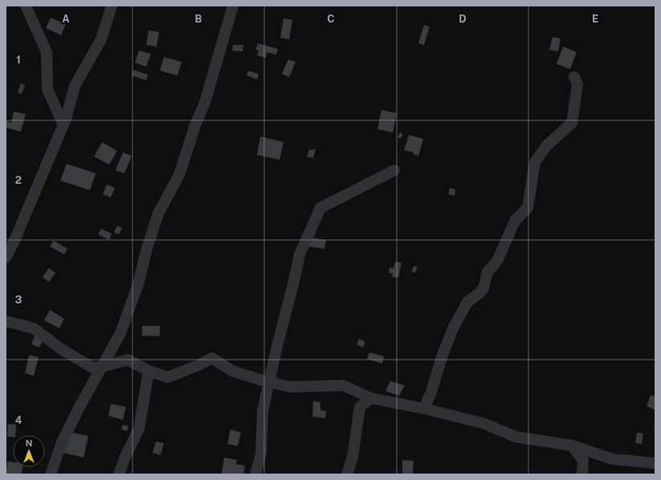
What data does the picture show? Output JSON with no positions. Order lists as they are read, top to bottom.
{
  "north": "top",
  "grid": {
    "columns": [
      "A",
      "B",
      "C",
      "D",
      "E"
    ],
    "rows": [
      "1",
      "2",
      "3",
      "4"
    ]
  }
}
